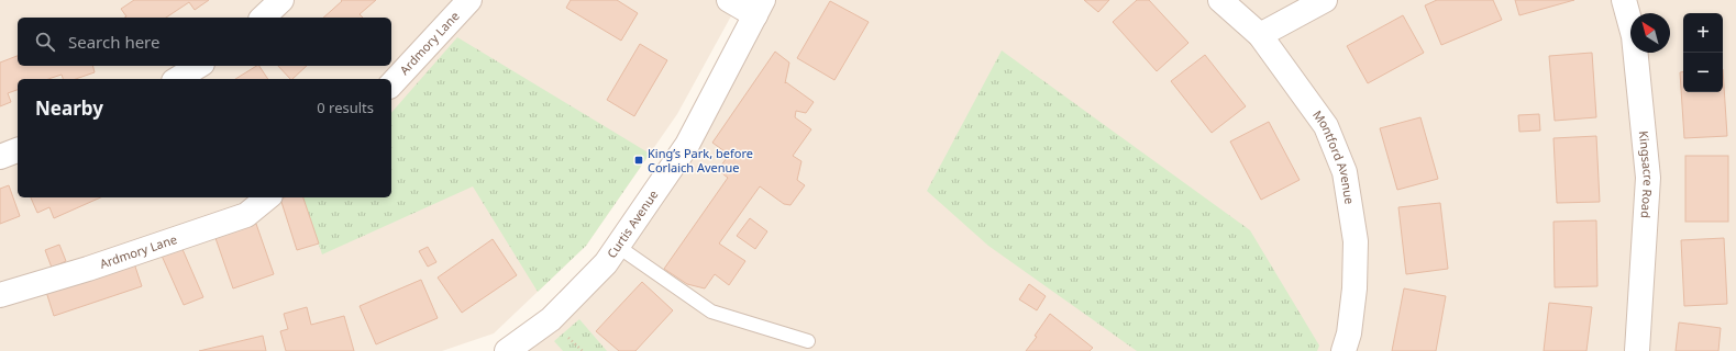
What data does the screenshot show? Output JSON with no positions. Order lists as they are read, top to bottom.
{
  "streets": {
    "street": [
      "Ardmory Lane",
      "Montford Avenue",
      "Kingsacre Road",
      "Curtis Avenue"
    ]
  },
  "places": {
    "transit": ["King’s Park, before Corlaich Avenue"]
  },
  "north": "top left",
  "page": {
    "map_buttons": ["+", "−"],
    "search": "Search here",
    "heading": ["Nearby", "0 results"]
  }
}
